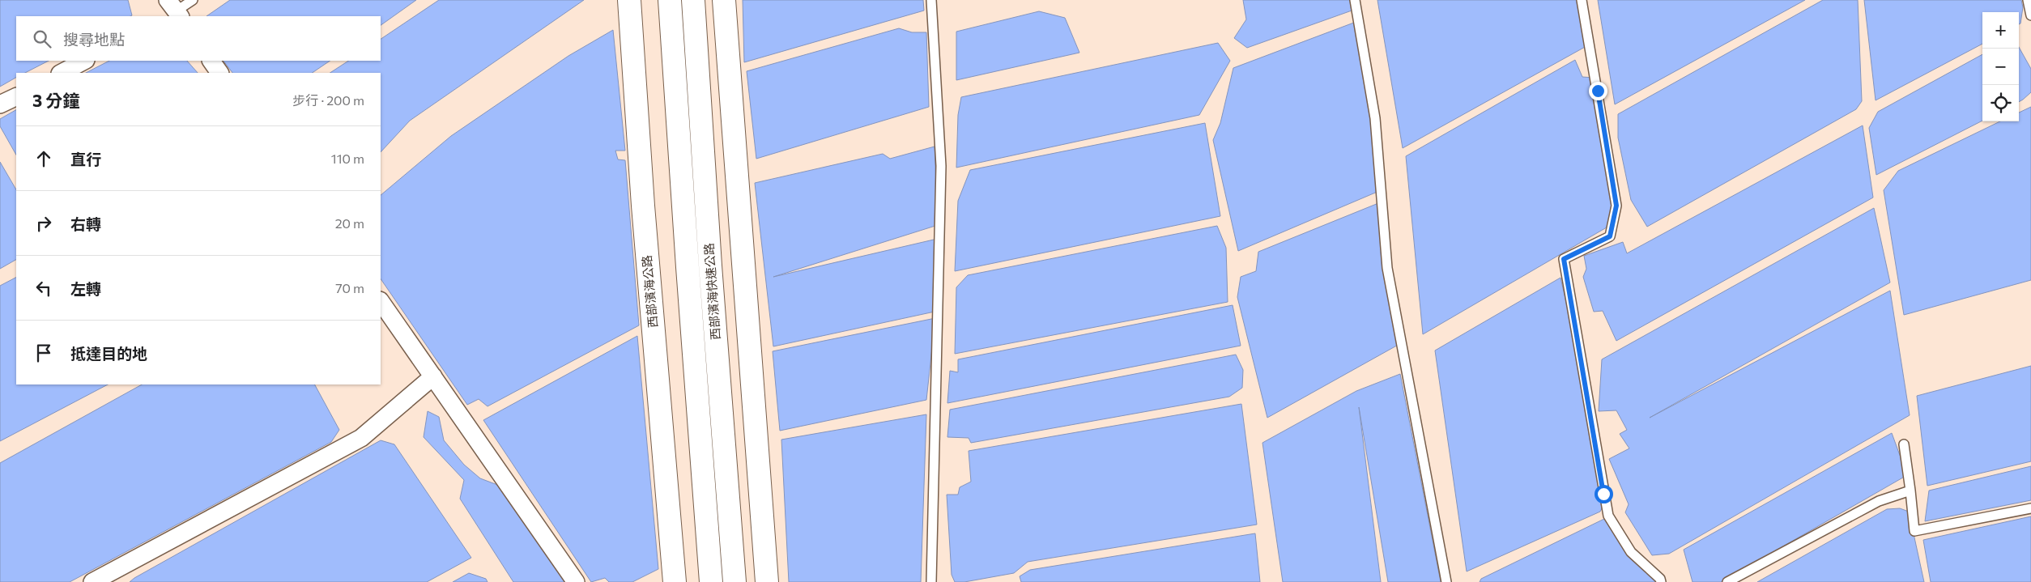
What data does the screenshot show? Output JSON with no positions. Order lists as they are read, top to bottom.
{
  "streets": {
    "main road": ["西部濱海公路", "西部濱海快速公路"]
  },
  "page": {
    "map_buttons": ["+", "−"],
    "search": "搜尋地點",
    "heading": ["3 分鐘", "步行 · 200 m"],
    "list": [
      ["直行", "110 m"],
      ["右轉", "20 m"],
      ["左轉", "70 m"],
      "抵達目的地"
    ]
  }
}
